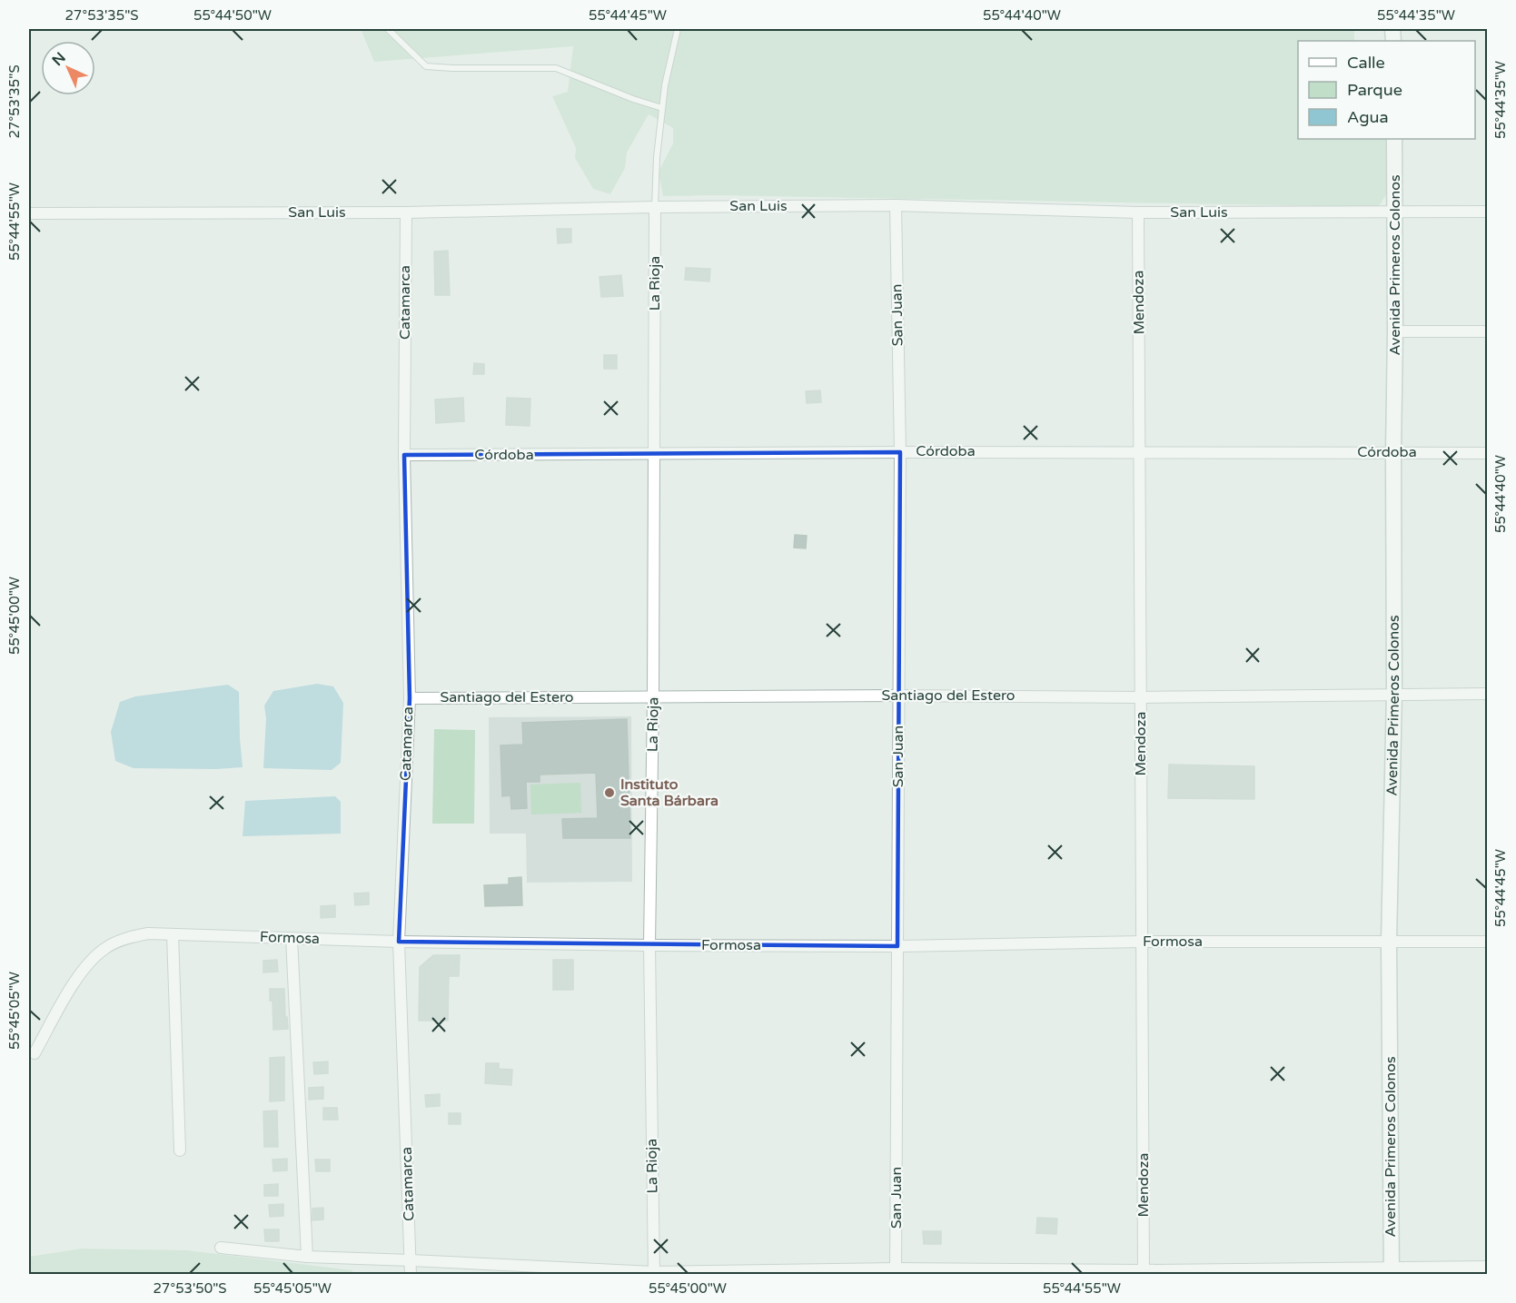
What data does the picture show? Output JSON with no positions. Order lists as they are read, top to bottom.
{
  "streets": {
    "street": [
      "San Luis",
      "Avenida Primeros Colonos",
      "La Rioja",
      "Catamarca",
      "Mendoza",
      "San Juan",
      "Córdoba",
      "Santiago del Estero",
      "Formosa"
    ]
  },
  "crossings": [
    ["San Luis", "Avenida Primeros Colonos"],
    ["San Luis", "La Rioja"],
    ["San Luis", "Catamarca"],
    ["San Luis", "Mendoza"],
    ["San Luis", "San Juan"],
    ["Avenida Primeros Colonos", "Córdoba"],
    ["Avenida Primeros Colonos", "Santiago del Estero"],
    ["Avenida Primeros Colonos", "Formosa"],
    ["La Rioja", "Córdoba"],
    ["La Rioja", "Santiago del Estero"],
    ["La Rioja", "Formosa"],
    ["Catamarca", "Córdoba"],
    ["Catamarca", "Santiago del Estero"],
    ["Catamarca", "Formosa"],
    ["Mendoza", "Córdoba"],
    ["Mendoza", "Santiago del Estero"],
    ["Mendoza", "Formosa"],
    ["San Juan", "Córdoba"],
    ["San Juan", "Santiago del Estero"],
    ["San Juan", "Formosa"]
  ],
  "places": ["Instituto Santa Bárbara"],
  "legend": ["Calle", "Parque", "Agua"],
  "north": "top left",
  "coordinates": [
    "27°53'35\"S",
    "55°44'50\"W",
    "55°44'45\"W",
    "55°44'40\"W",
    "55°44'35\"W",
    "55°44'55\"W",
    "55°45'00\"W",
    "55°45'05\"W",
    "27°53'50\"S"
  ]
}
